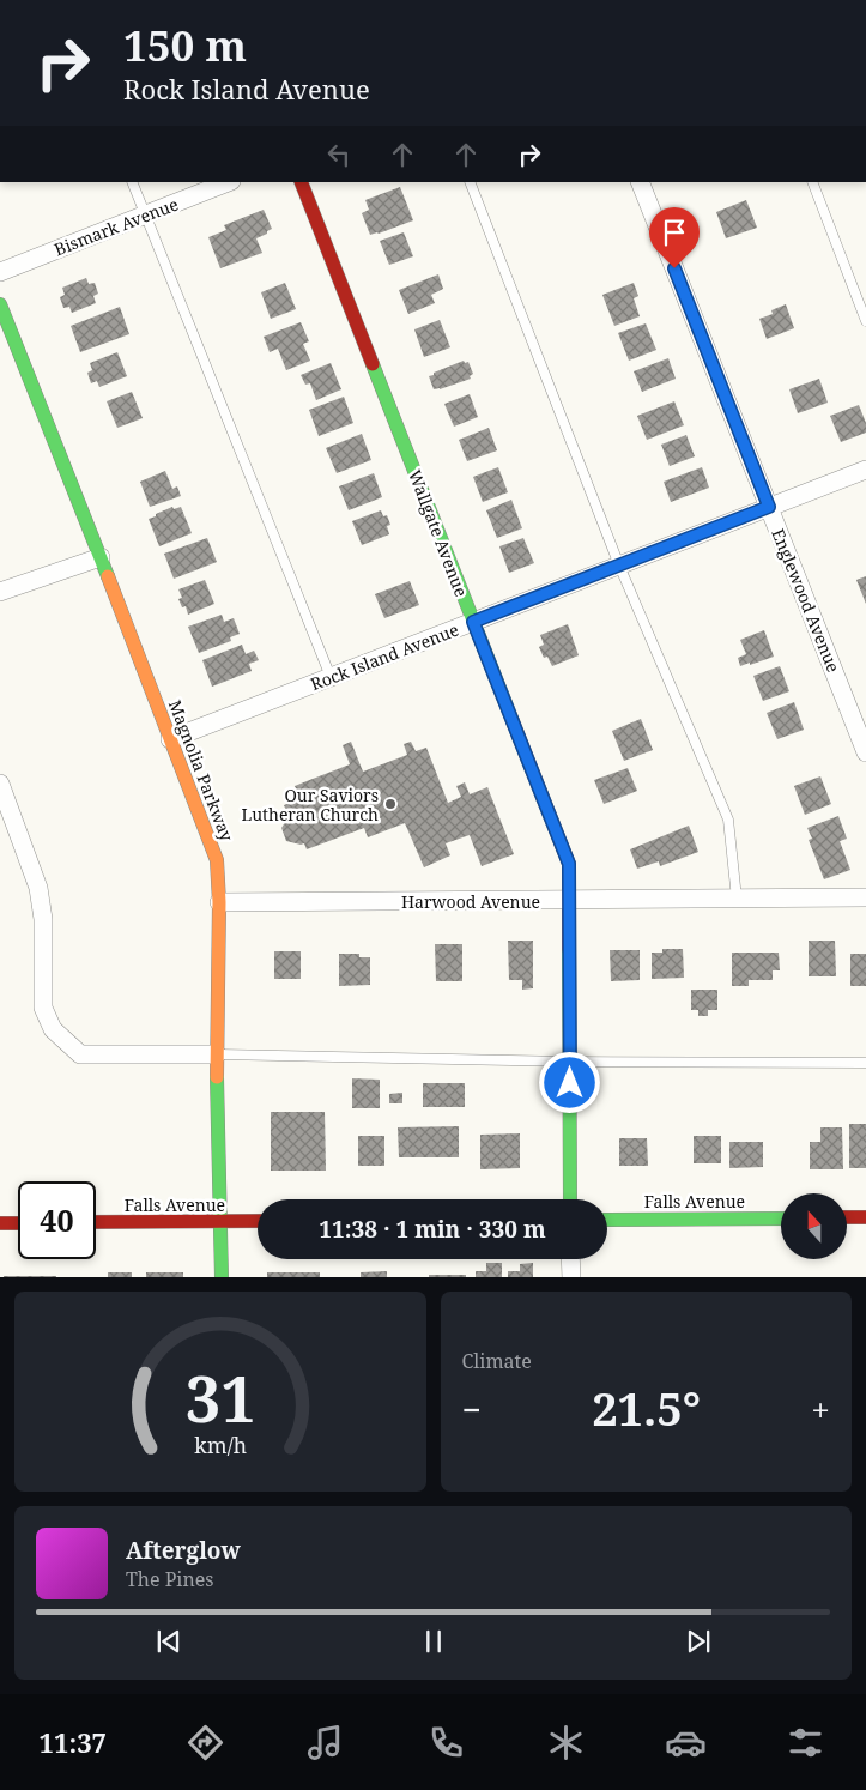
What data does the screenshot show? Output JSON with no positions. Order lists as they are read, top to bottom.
{
  "streets": {
    "street": [
      "Bismark Avenue",
      "Wallgate Avenue",
      "Englewood Avenue",
      "Rock Island Avenue",
      "Magnolia Parkway",
      "Harwood Avenue",
      "Falls Avenue"
    ]
  },
  "crossings": [
    ["Wallgate Avenue", "Rock Island Avenue"],
    ["Wallgate Avenue", "Harwood Avenue"],
    ["Englewood Avenue", "Rock Island Avenue"],
    ["Rock Island Avenue", "Magnolia Parkway"],
    ["Magnolia Parkway", "Harwood Avenue"],
    ["Magnolia Parkway", "Falls Avenue"]
  ],
  "places": ["Our Saviors Lutheran Church"],
  "north": "top",
  "page": {
    "turn": ["150 m", "Rock Island Avenue"],
    "limit": "40",
    "trip": "11:38 · 1 min · 330 m",
    "tile": "Climate",
    "heat": ["−", "21.5°", "+"],
    "song": ["Afterglow", "The Pines"],
    "tabs": "11:37",
    "gauge": ["31", "km/h"]
  }
}
